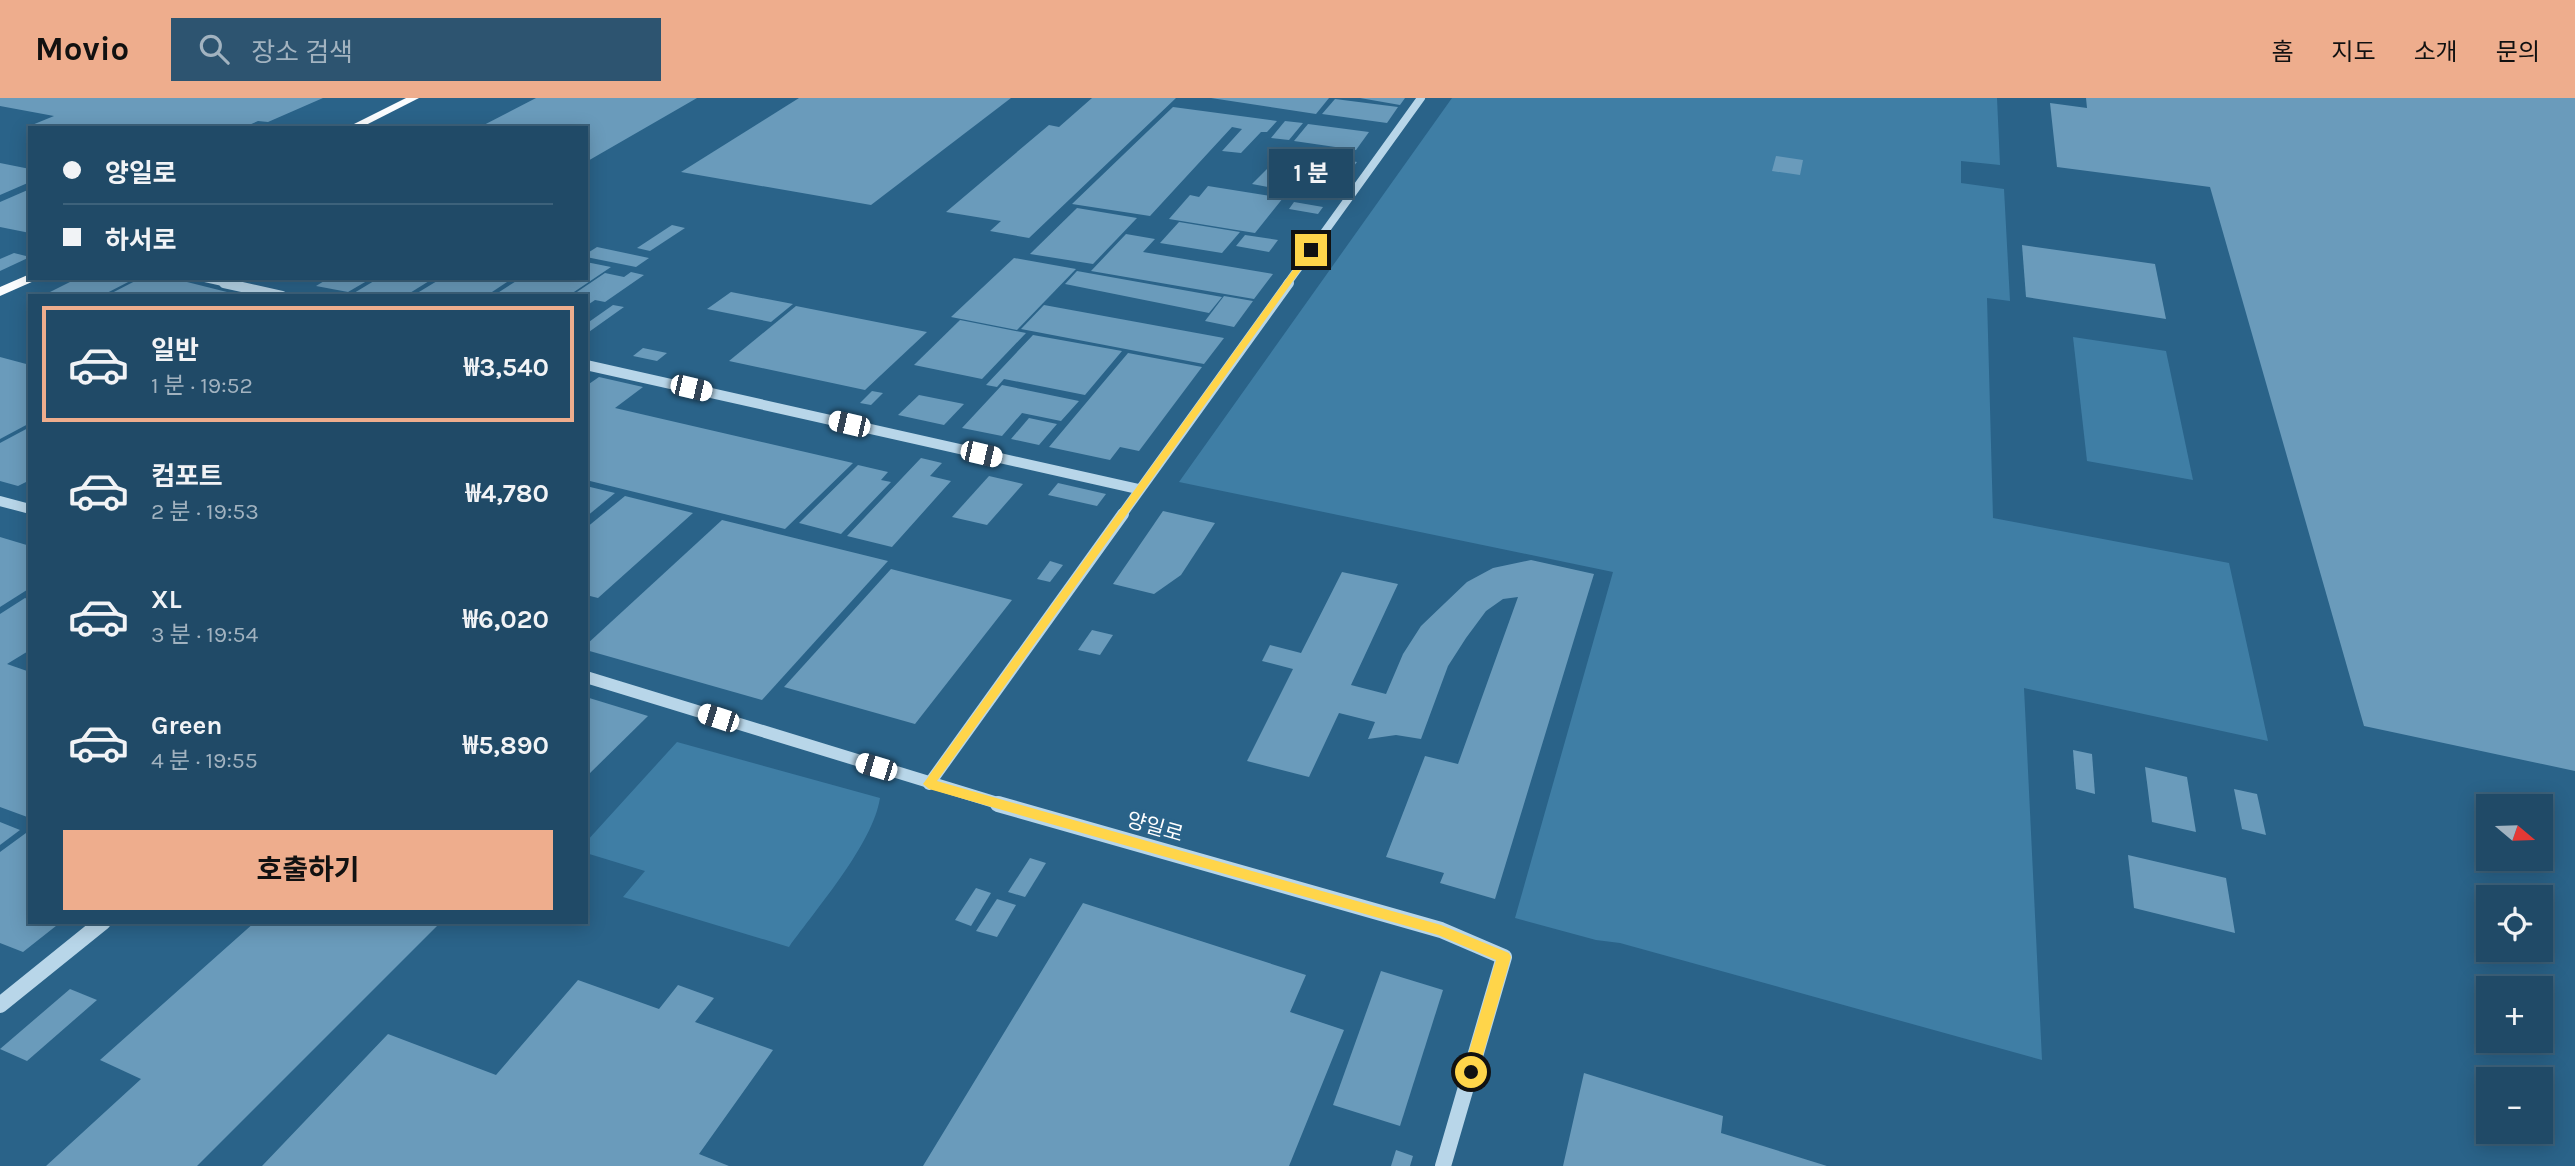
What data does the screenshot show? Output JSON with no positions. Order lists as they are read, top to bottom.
{
  "streets": {
    "street": ["양일로"]
  },
  "north": "right",
  "page": {
    "header": "Movio",
    "search": "장소 검색",
    "nav": [
      "홈",
      "지도",
      "소개",
      "문의"
    ],
    "banner": ["양일로", "하서로"],
    "bubble": "1 분",
    "list": [
      {
        "name": "일반",
        "note": "1 분 · 19:52",
        "value": "₩3,540"
      },
      {
        "name": "컴포트",
        "note": "2 분 · 19:53",
        "value": "₩4,780"
      },
      {
        "name": "XL",
        "note": "3 분 · 19:54",
        "value": "₩6,020"
      },
      {
        "name": "Green",
        "note": "4 분 · 19:55",
        "value": "₩5,890"
      }
    ],
    "map_buttons": ["+", "−"],
    "buttons": "호출하기"
  }
}
